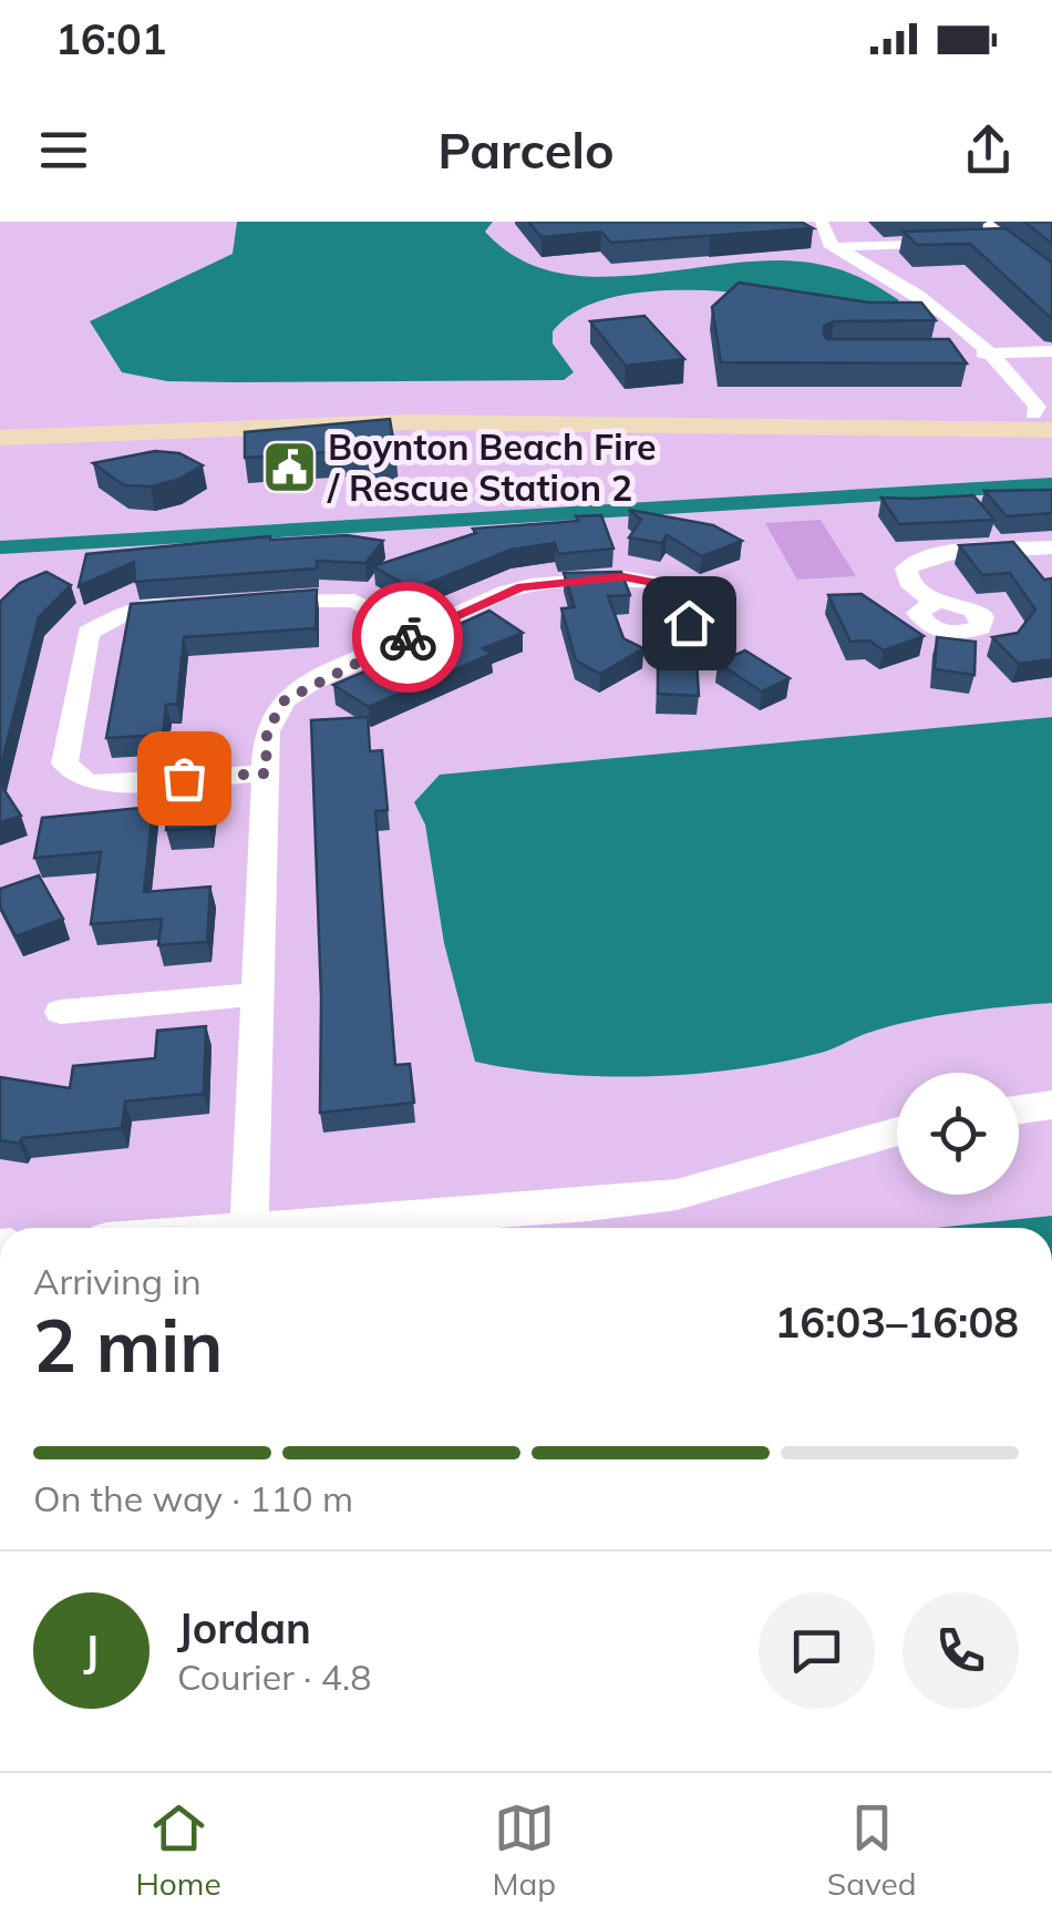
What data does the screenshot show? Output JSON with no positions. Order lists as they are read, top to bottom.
{
  "places": {
    "public building": ["Boynton Beach Fire / Rescue Station 2"]
  },
  "page": {
    "status": "16:01",
    "header": "Parcelo",
    "heading": ["2 min", "Arriving in", "16:03–16:08"],
    "panel": ["Jordan", "Courier · 4.8"],
    "bar": "On the way · 110 m",
    "round": "J",
    "tabs": ["Home", "Map", "Saved"]
  }
}
